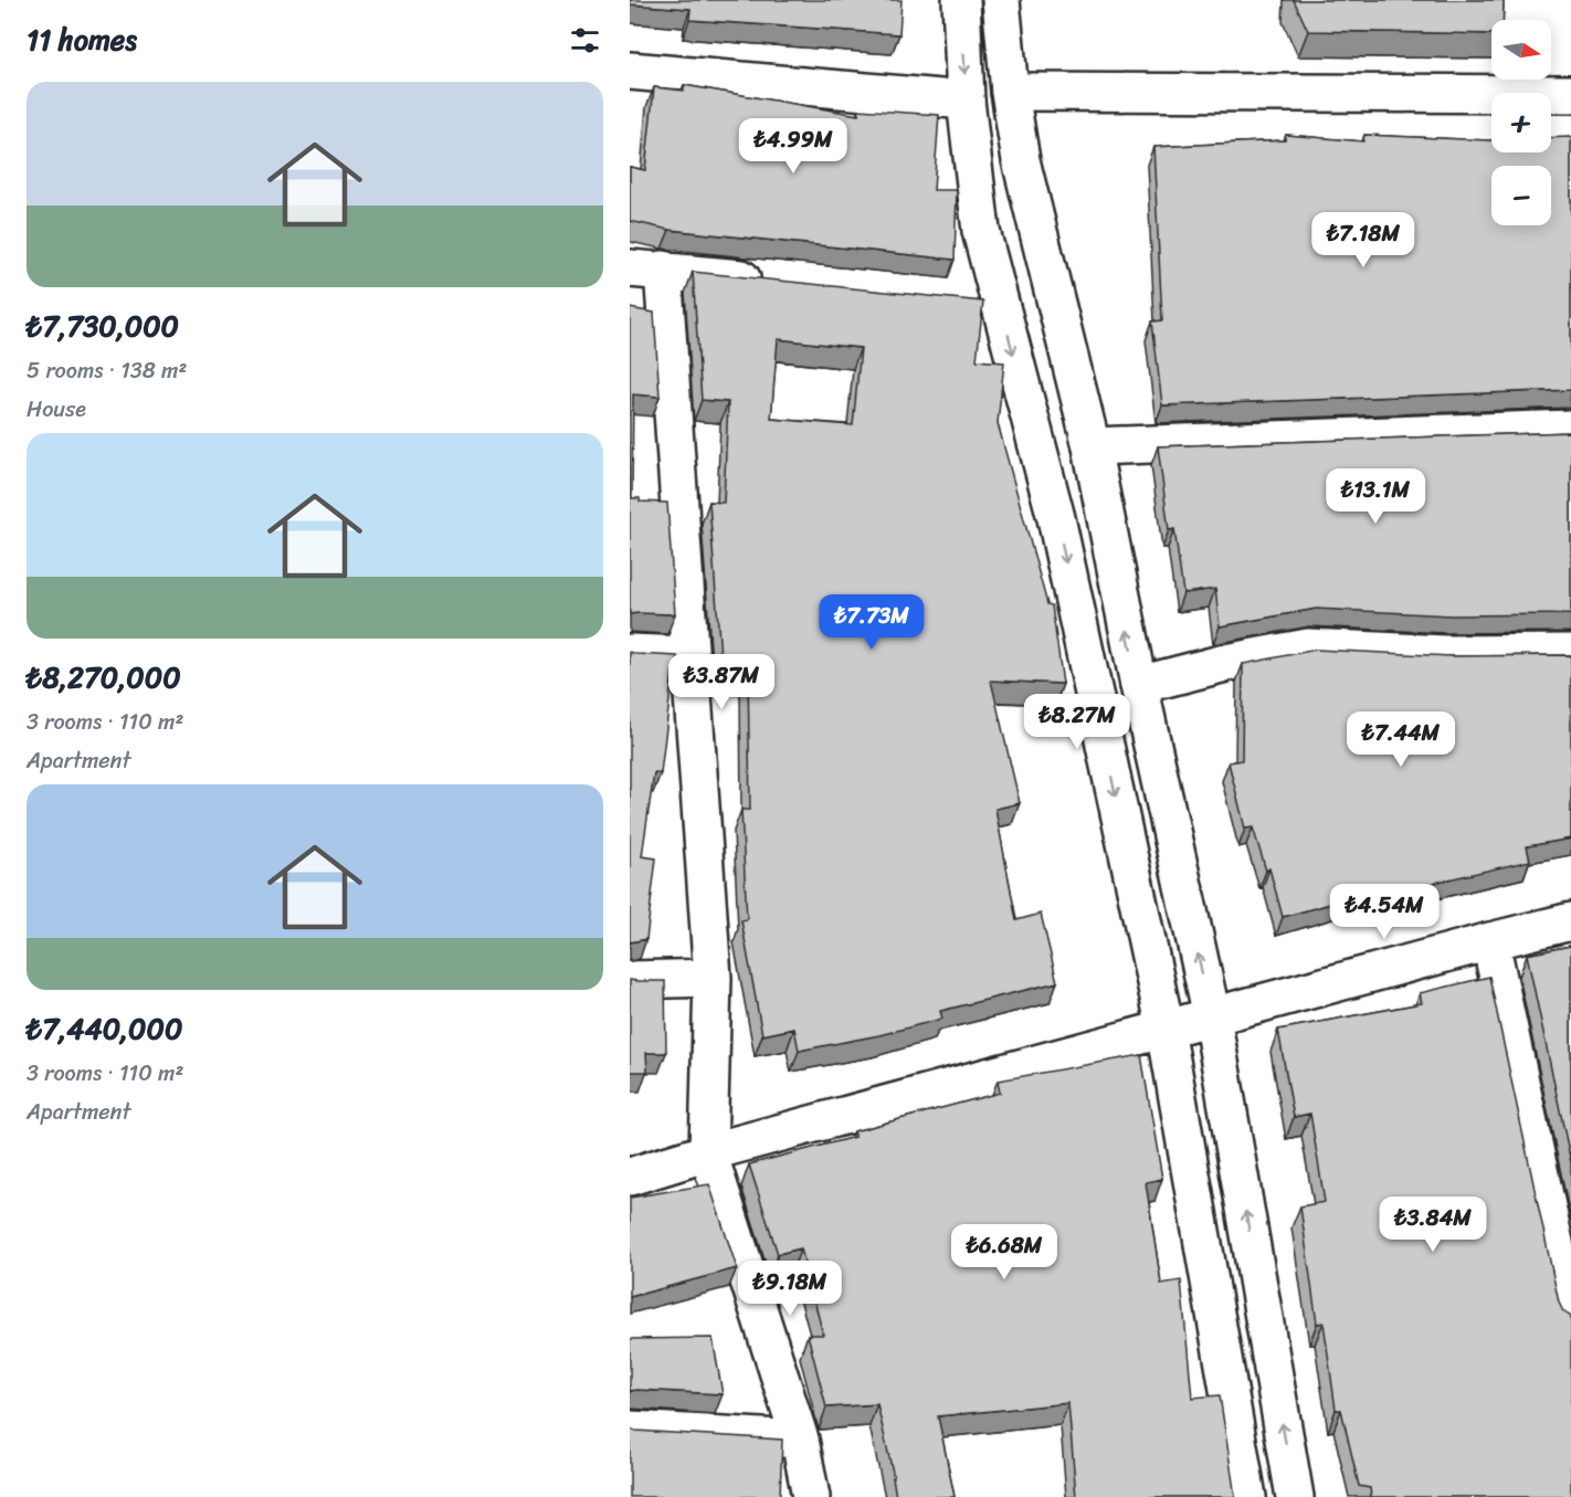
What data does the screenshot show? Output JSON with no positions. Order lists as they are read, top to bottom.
{
  "north": "right",
  "page": {
    "heading": "11 homes",
    "map_buttons": ["+", "−"],
    "list": [
      {
        "name": "₺7,730,000",
        "note": "5 rooms · 138 m² · House"
      },
      {
        "name": "₺8,270,000",
        "note": "3 rooms · 110 m² · Apartment"
      },
      {
        "name": "₺7,440,000",
        "note": "3 rooms · 110 m² · Apartment"
      }
    ],
    "price": [
      "₺4.99M",
      "₺7.18M",
      "₺13.1M",
      "₺7.73M",
      "₺3.87M",
      "₺8.27M",
      "₺7.44M",
      "₺4.54M",
      "₺3.84M",
      "₺6.68M",
      "₺9.18M"
    ]
  }
}
